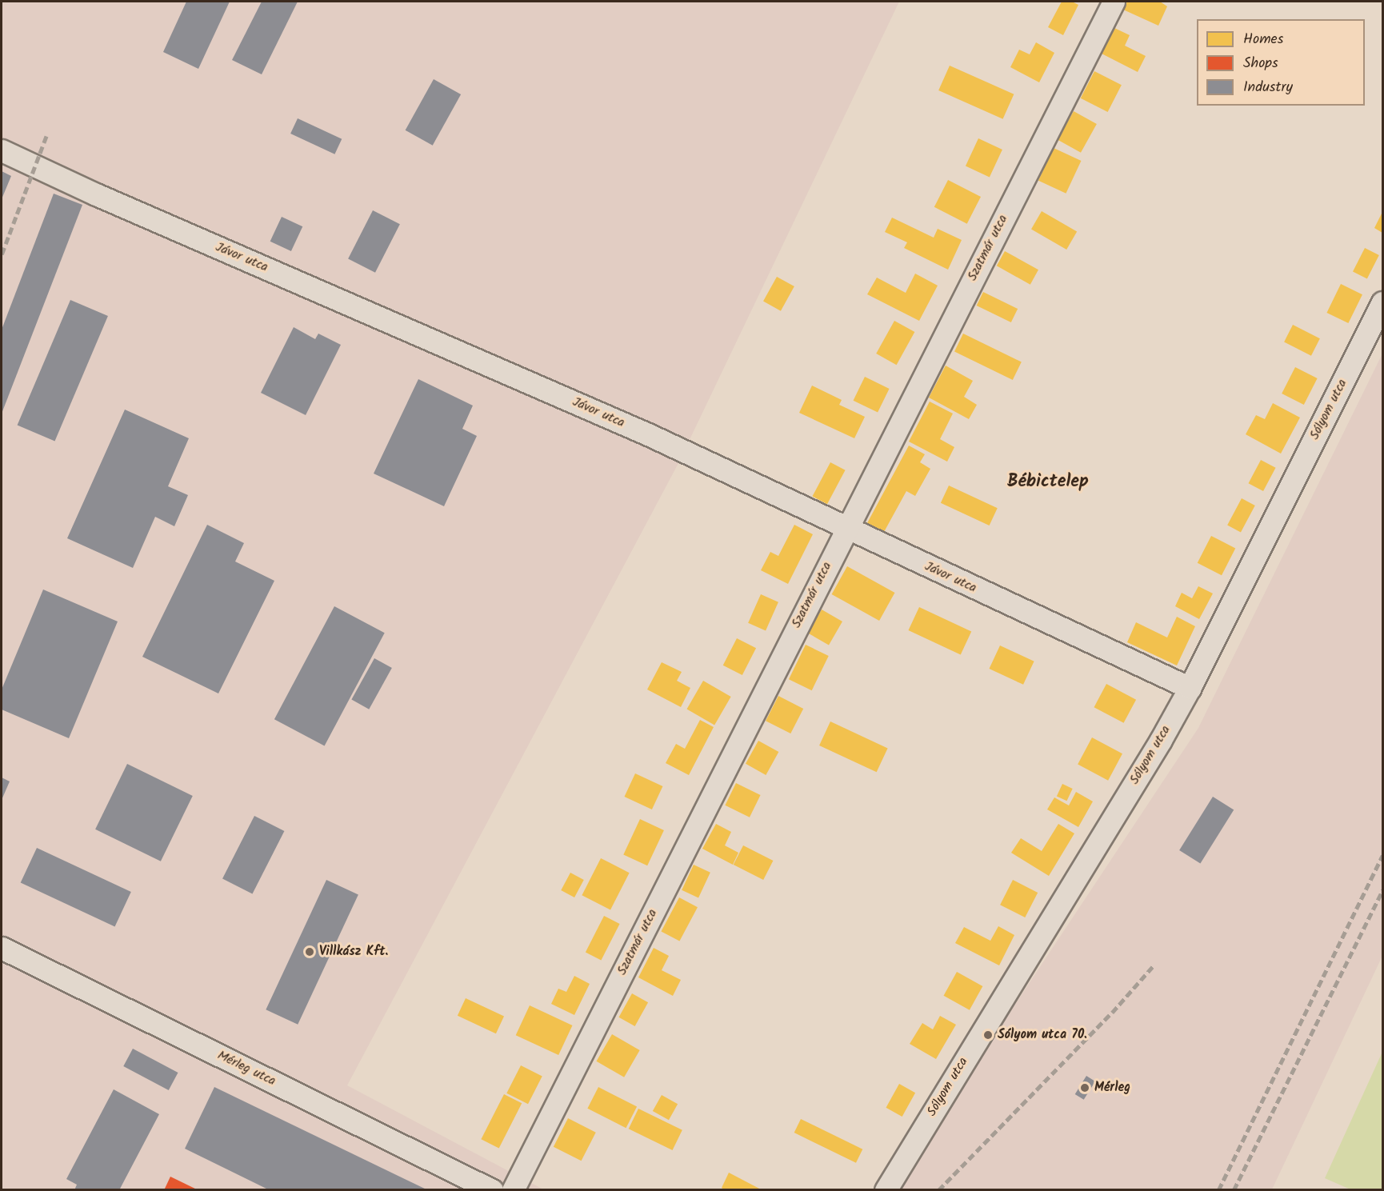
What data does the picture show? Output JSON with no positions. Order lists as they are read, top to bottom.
{
  "streets": {
    "street": [
      "Szatmár utca",
      "Jávor utca",
      "Sólyom utca",
      "Mérleg utca"
    ]
  },
  "crossings": [
    ["Szatmár utca", "Jávor utca"],
    ["Jávor utca", "Sólyom utca"]
  ],
  "districts": ["Bébictelep"],
  "places": ["Villkász Kft.", "Sólyom utca 70.", "Mérleg"],
  "legend": ["Homes", "Shops", "Industry"]
}
